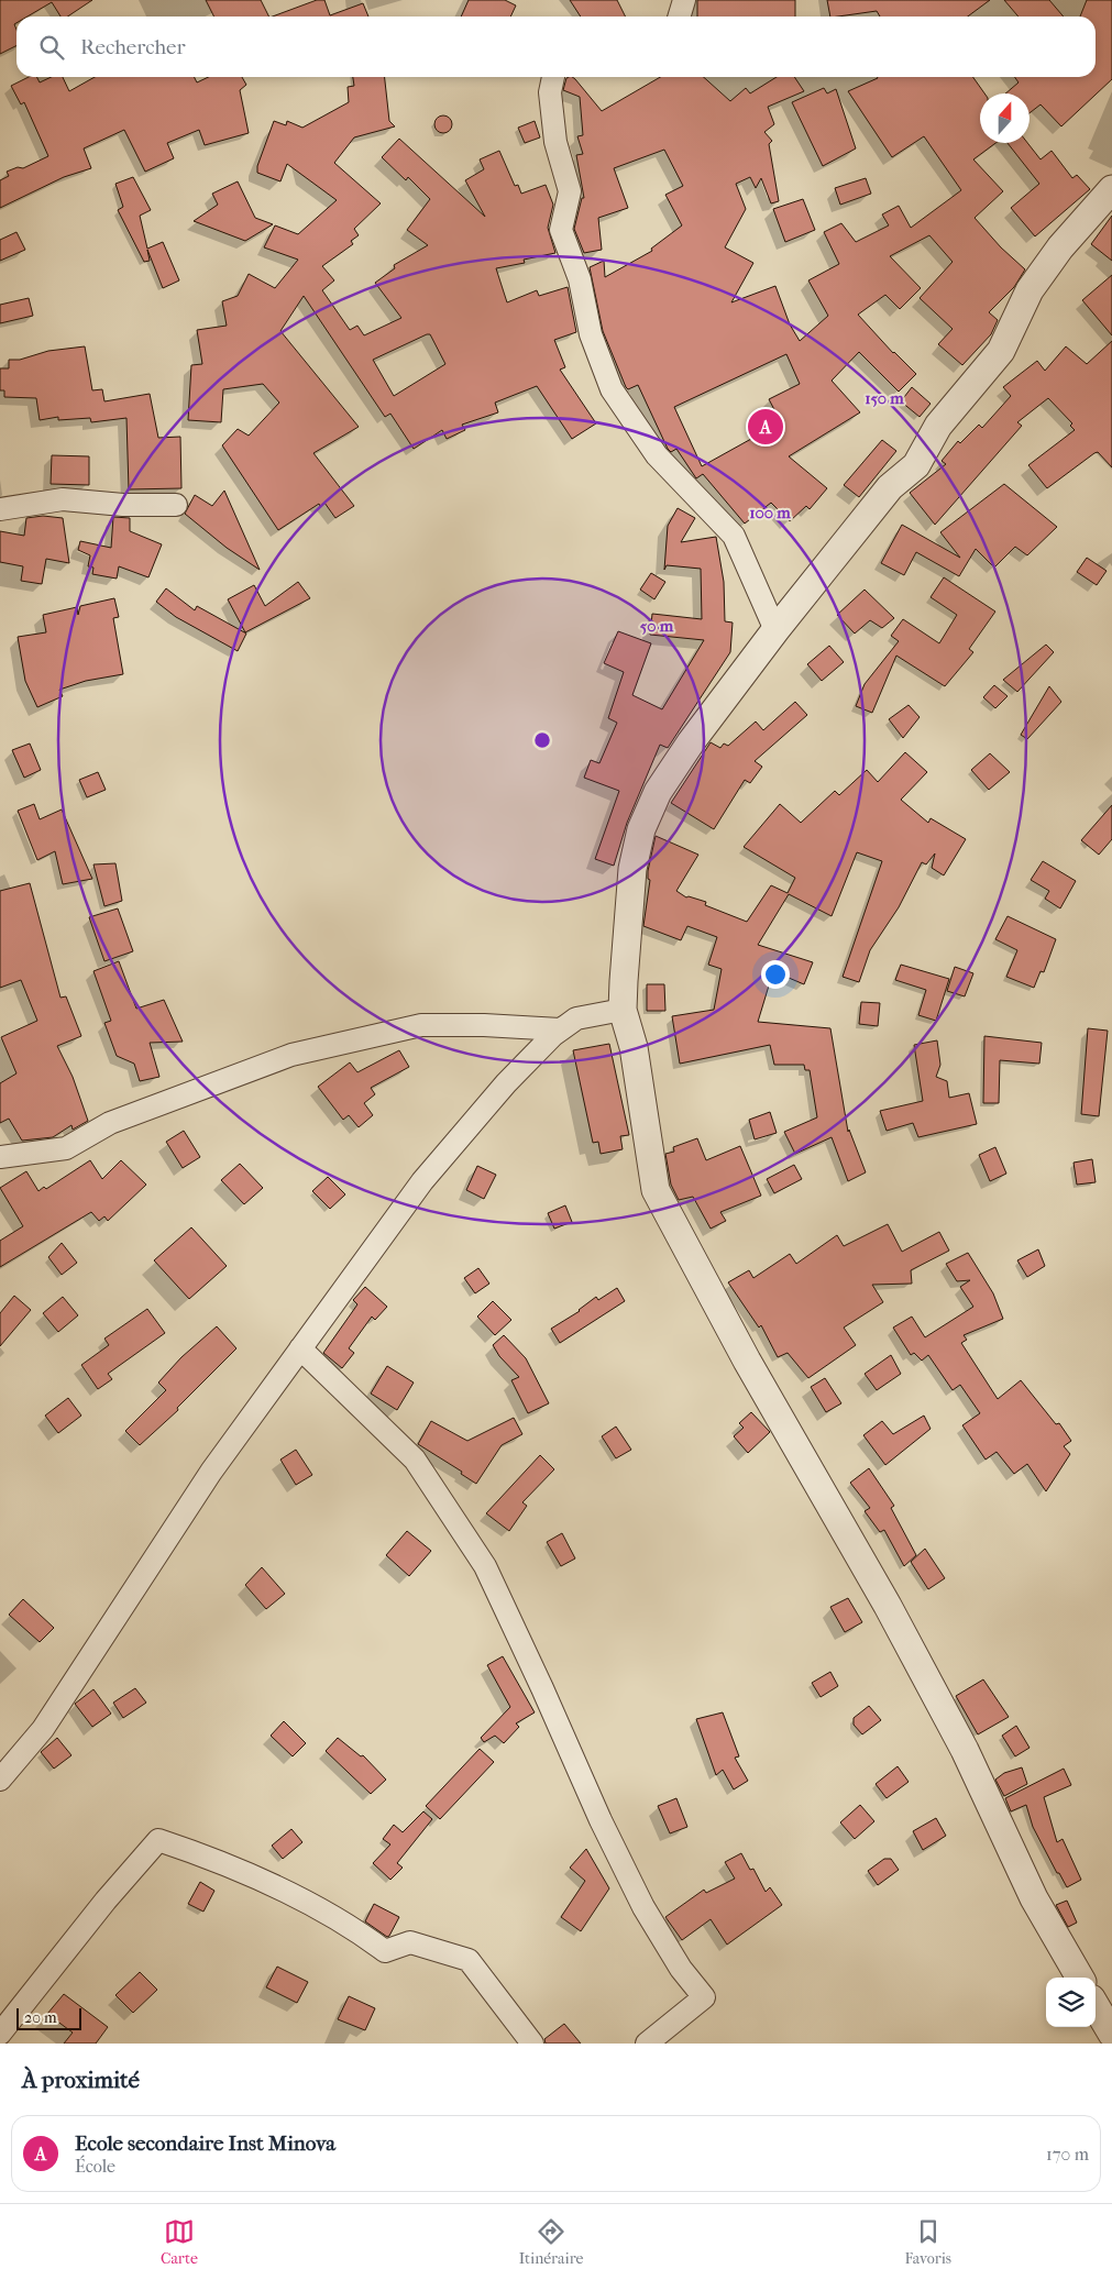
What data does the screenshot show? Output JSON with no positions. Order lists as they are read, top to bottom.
{
  "scale_bar": "20 m",
  "north": "top",
  "page": {
    "search": "Rechercher",
    "pins": "A",
    "scale": "20 m",
    "heading": "À proximité",
    "list": [
      {
        "mark": "A",
        "name": "Ecole secondaire Inst Minova",
        "note": "École",
        "value": "170 m"
      }
    ],
    "nav": ["Carte", "Itinéraire", "Favoris"]
  },
  "rings": ["150 m", "100 m", "50 m"]
}
